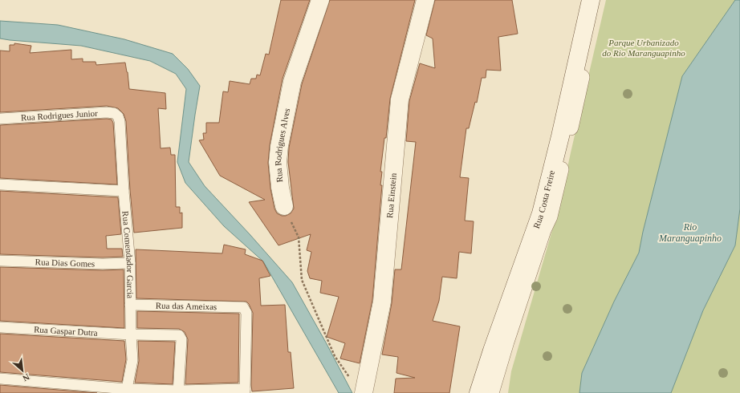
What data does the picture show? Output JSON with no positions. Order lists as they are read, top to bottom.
{
  "streets": {
    "street": ["Rua Rodrigues Alves", "Rua Einstein", "Rua Costa Freire"],
    "lane": [
      "Rua Rodrigues Junior",
      "Rua Comendador Garcia",
      "Rua Dias Gomes",
      "Rua das Ameixas",
      "Rua Gaspar Dutra"
    ]
  },
  "crossings": [
    ["Rua Rodrigues Junior", "Rua Comendador Garcia"],
    ["Rua Comendador Garcia", "Rua Dias Gomes"],
    ["Rua Comendador Garcia", "Rua das Ameixas"],
    ["Rua Comendador Garcia", "Rua Gaspar Dutra"]
  ],
  "water": ["Rio Maranguapinho"],
  "parks": ["Parque Urbanizado do Rio Maranguapinho"],
  "north": "bottom right"
}
